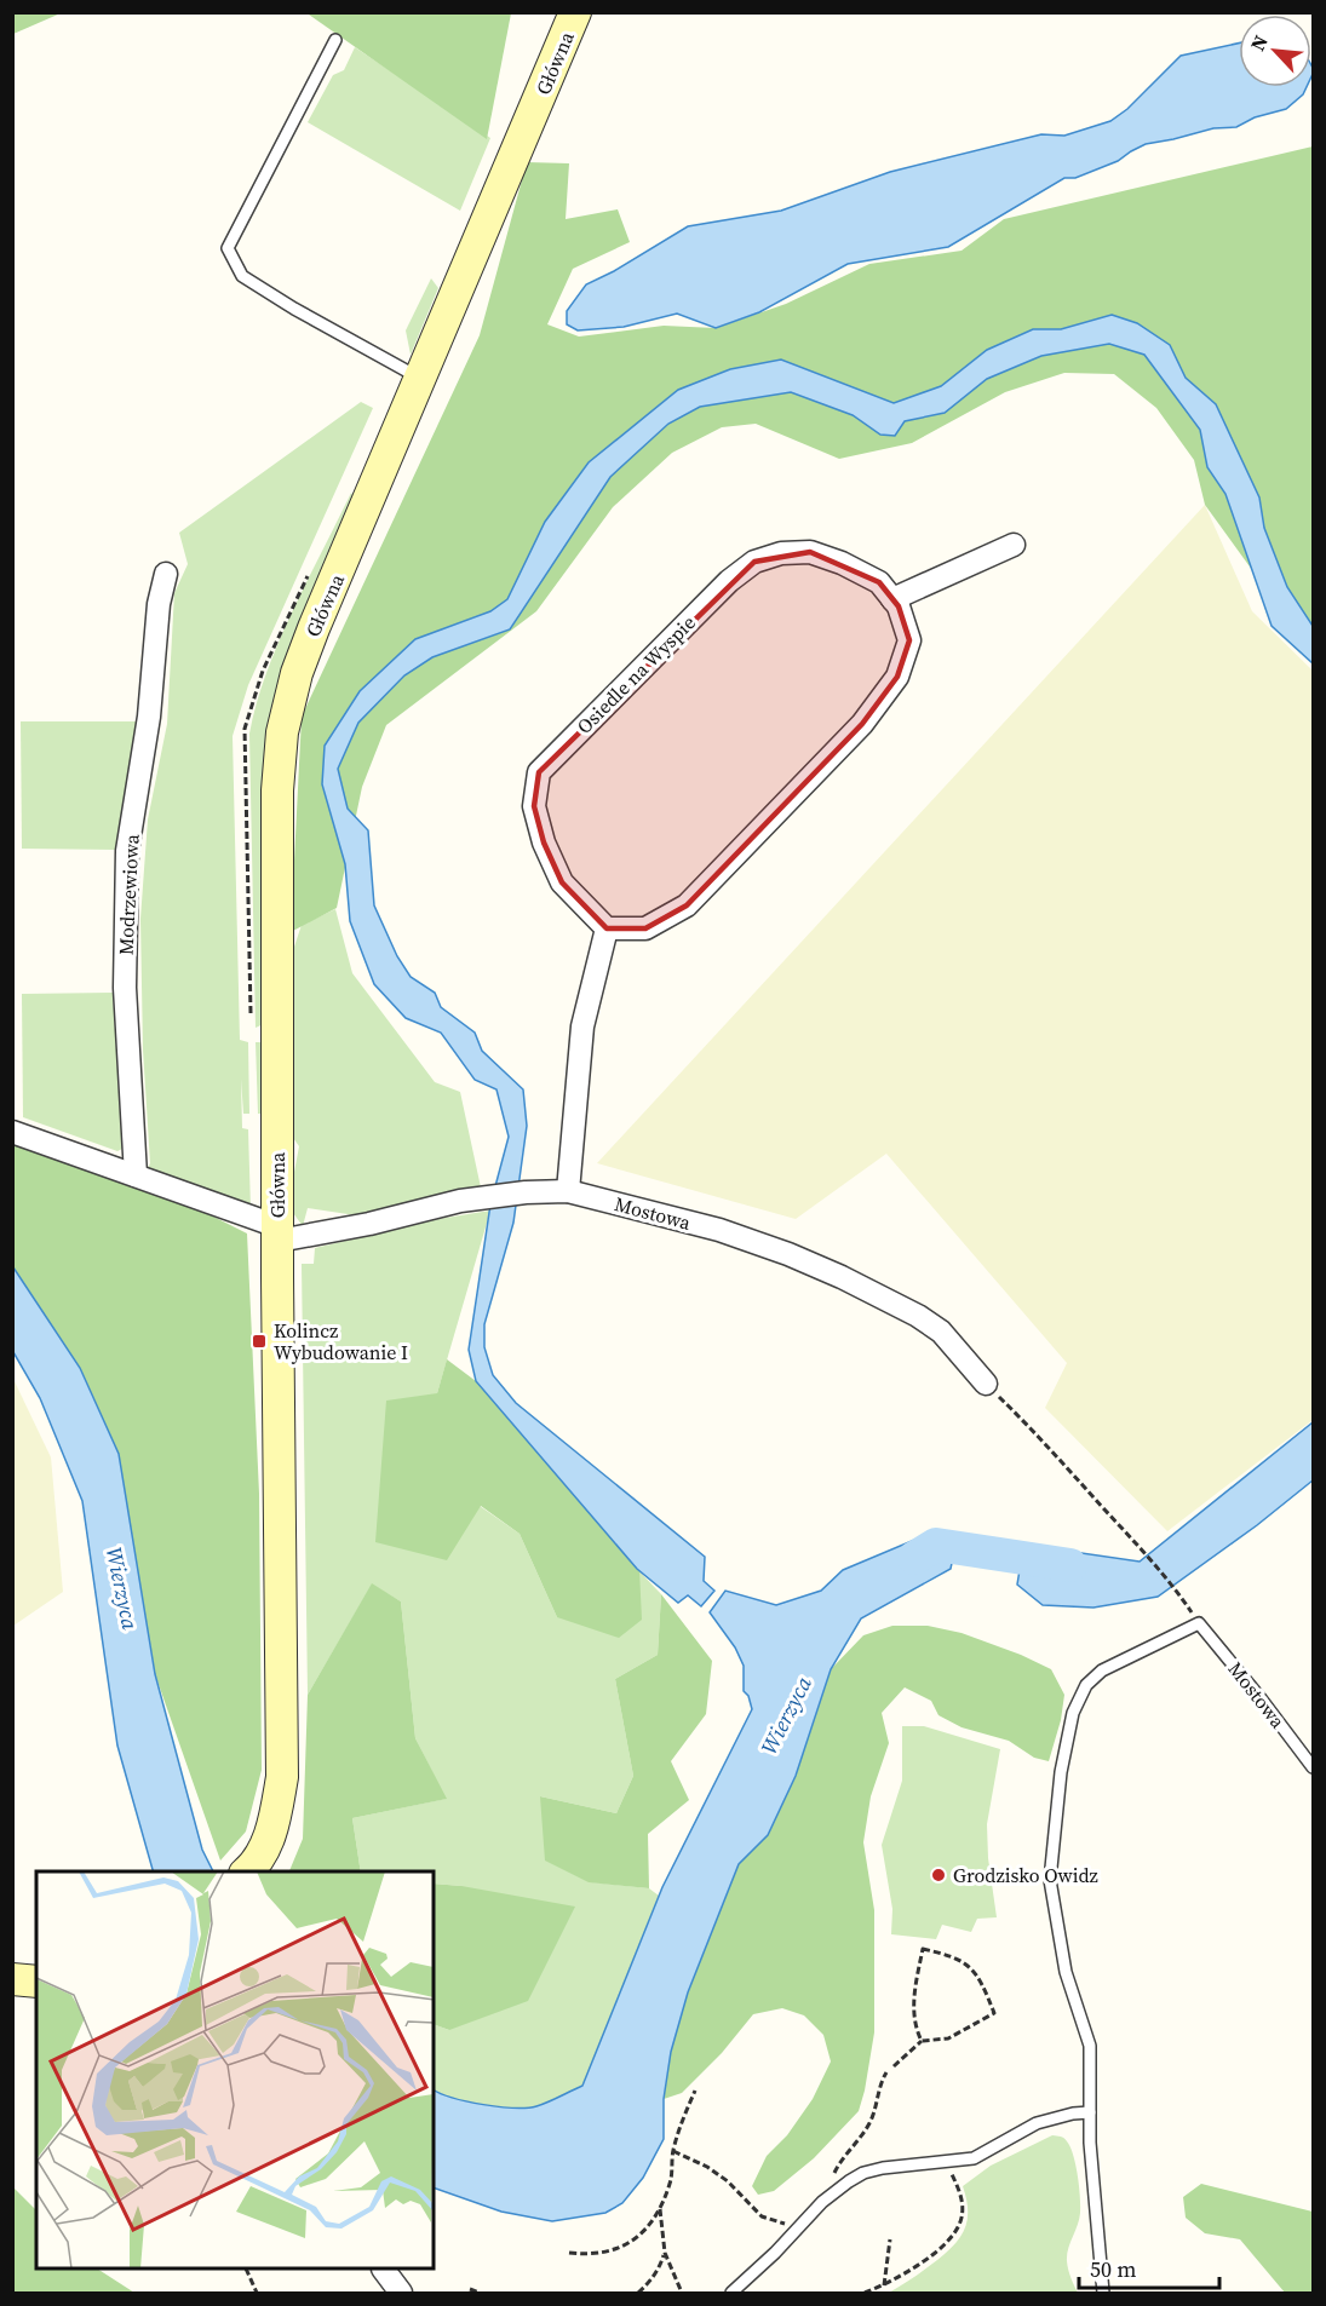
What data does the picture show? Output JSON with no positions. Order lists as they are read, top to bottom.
{
  "streets": {
    "street": [
      "Główna",
      "Osiedle na Wyspie",
      "Modrzewiowa",
      "Mostowa"
    ]
  },
  "crossings": [
    ["Główna", "Mostowa"]
  ],
  "water": ["Wierzyca"],
  "places": {
    "transit": ["Kolincz Wybudowanie I"],
    "other": ["Grodzisko Owidz"]
  },
  "scale_bar": "50 m",
  "north": "top left"
}
